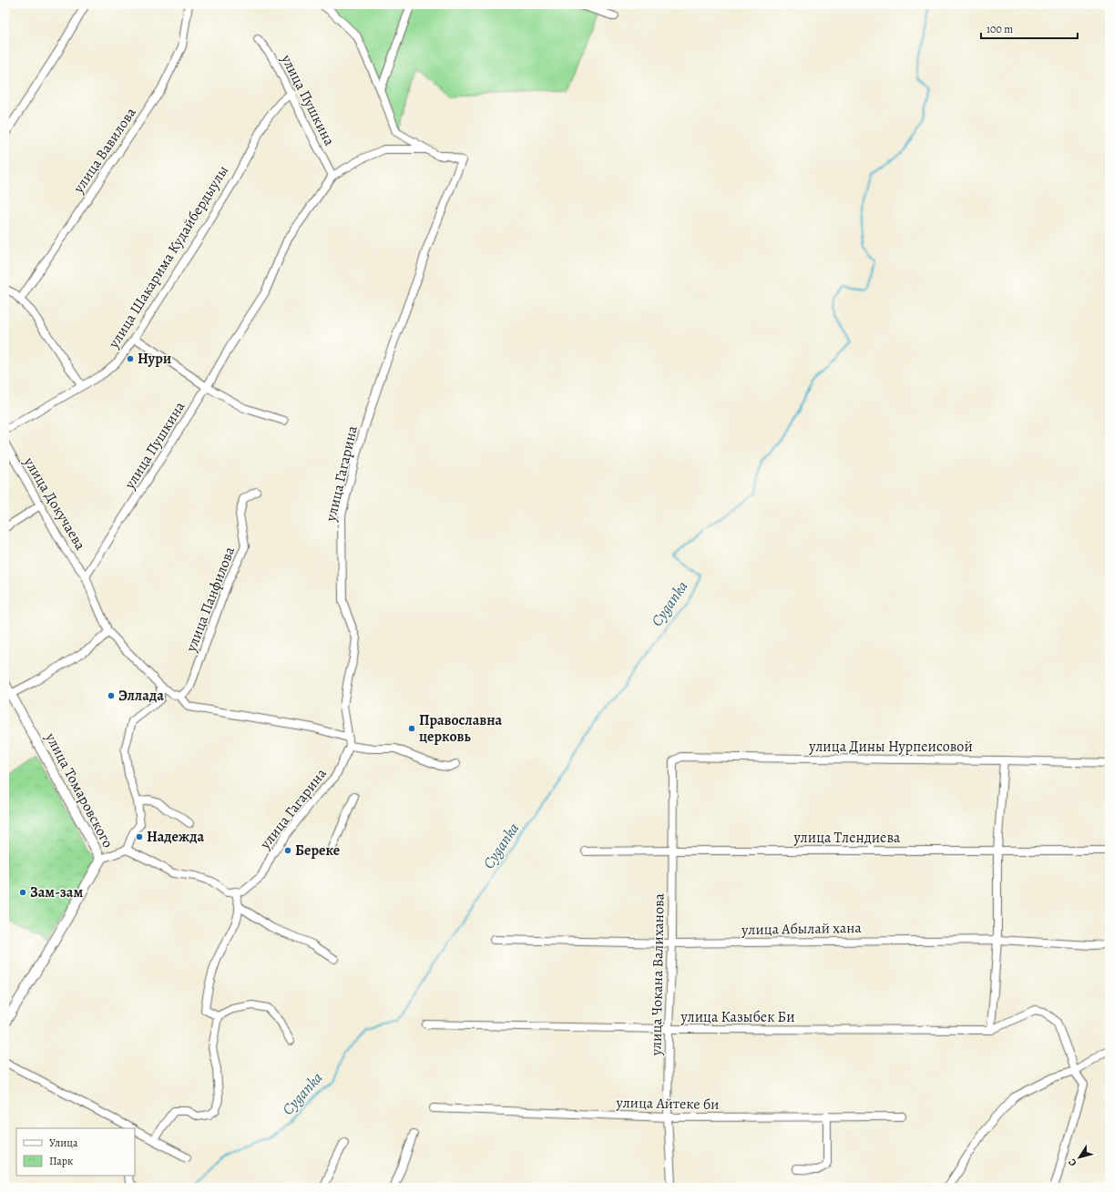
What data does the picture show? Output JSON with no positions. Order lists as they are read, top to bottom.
{
  "streets": {
    "street": [
      "улица Пушкина",
      "улица Вавилова",
      "улица Шакарима Кудайбердыулы",
      "улица Гагарина",
      "улица Докучаева",
      "улица Панфилова",
      "улица Дины Нурпеисовой",
      "улица Томаровского",
      "улица Тлендиева",
      "улица Абылай хана",
      "улица Чокана Валиханова",
      "улица Казыбек Би",
      "улица Айтеке би"
    ]
  },
  "crossings": [
    ["улица Пушкина", "улица Шакарима Кудайбердыулы"],
    ["улица Пушкина", "улица Гагарина"],
    ["улица Пушкина", "улица Докучаева"],
    ["улица Дины Нурпеисовой", "улица Чокана Валиханова"],
    ["улица Тлендиева", "улица Чокана Валиханова"],
    ["улица Абылай хана", "улица Чокана Валиханова"],
    ["улица Чокана Валиханова", "улица Казыбек Би"],
    ["улица Чокана Валиханова", "улица Айтеке би"]
  ],
  "water": ["Cyganka"],
  "places": [
    "Нури",
    "Эллада",
    "Православна церковь",
    "Надежда",
    "Береке",
    "Зам-зам"
  ],
  "legend": ["Улица", "Парк"],
  "scale_bar": "100 m",
  "north": "bottom left"
}
